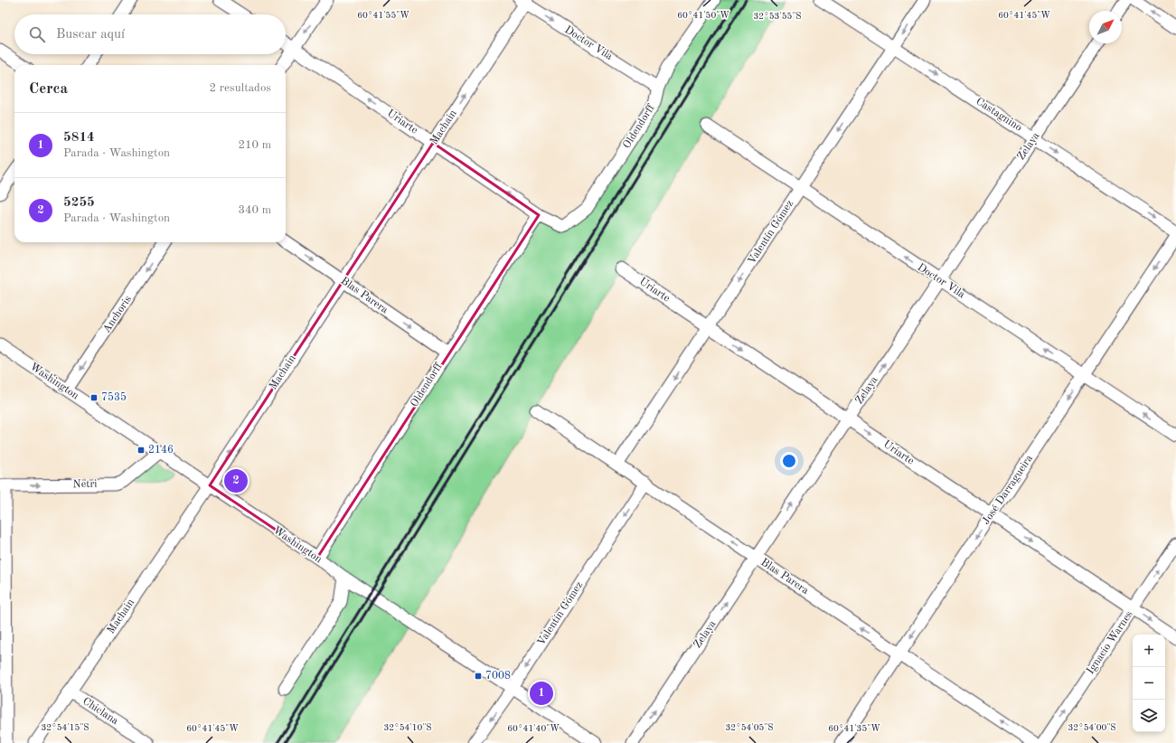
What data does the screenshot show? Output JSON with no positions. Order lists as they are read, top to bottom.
{
  "streets": {
    "street": [
      "Doctor Vila",
      "Castagnino",
      "Uriarte",
      "Oldendorff",
      "Machain",
      "Zelaya",
      "Valentín Gómez",
      "Blas Parera",
      "Anchoris",
      "Washington",
      "Netri",
      "José Darragueira",
      "Ignacio Warnes",
      "Chiclana"
    ]
  },
  "crossings": [
    ["Doctor Vila", "Oldendorff"],
    ["Doctor Vila", "Machain"],
    ["Doctor Vila", "Zelaya"],
    ["Doctor Vila", "Valentín Gómez"],
    ["Doctor Vila", "José Darragueira"],
    ["Castagnino", "Zelaya"],
    ["Castagnino", "Valentín Gómez"],
    ["Uriarte", "Oldendorff"],
    ["Uriarte", "Machain"],
    ["Uriarte", "Zelaya"],
    ["Uriarte", "Valentín Gómez"],
    ["Uriarte", "José Darragueira"],
    ["Uriarte", "Ignacio Warnes"],
    ["Oldendorff", "Blas Parera"],
    ["Oldendorff", "Washington"],
    ["Machain", "Blas Parera"],
    ["Machain", "Washington"],
    ["Machain", "Chiclana"],
    ["Zelaya", "Blas Parera"],
    ["Valentín Gómez", "Blas Parera"],
    ["Valentín Gómez", "Washington"],
    ["Blas Parera", "José Darragueira"],
    ["Anchoris", "Washington"],
    ["Washington", "Netri"]
  ],
  "one_way": [
    "Castagnino",
    "Machain",
    "Zelaya",
    "Valentín Gómez",
    "Anchoris",
    "Netri",
    "José Darragueira",
    "Ignacio Warnes"
  ],
  "places": {
    "transit": ["7535", "2146", "7008"]
  },
  "north": "top right",
  "page": {
    "search": "Buscar aquí",
    "heading": ["Cerca", "2 resultados"],
    "list": [
      {
        "mark": "1",
        "name": "5814",
        "note": "Parada · Washington",
        "value": "210 m"
      },
      {
        "mark": "2",
        "name": "5255",
        "note": "Parada · Washington",
        "value": "340 m"
      }
    ],
    "pins": ["2", "1"],
    "map_buttons": ["+", "−"]
  },
  "coordinates": [
    "60°41'55\"W",
    "60°41'50\"W",
    "60°41'45\"W",
    "32°53'55\"S",
    "32°54'15\"S",
    "32°54'10\"S",
    "32°54'05\"S",
    "32°54'00\"S",
    "60°41'40\"W",
    "60°41'35\"W"
  ]
}
